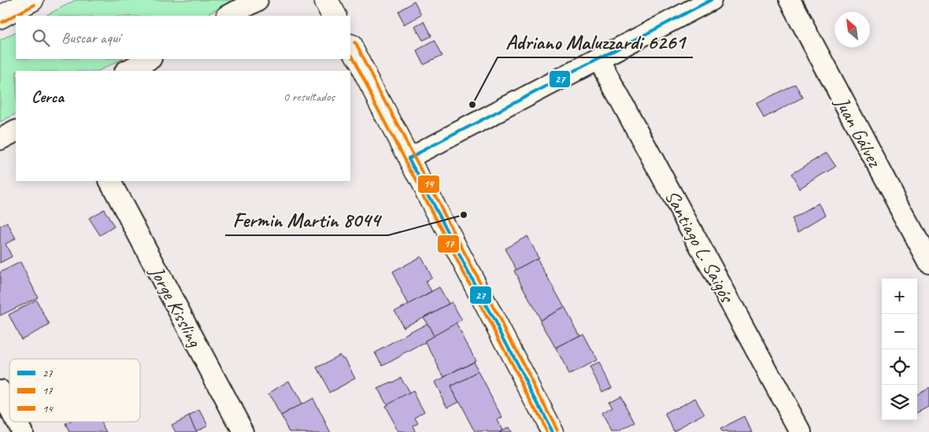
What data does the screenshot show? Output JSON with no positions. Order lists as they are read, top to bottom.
{
  "streets": {
    "street": ["Juan Gálvez", "Santiago L. Saigós", "Jorge Kissling"]
  },
  "places": ["Adriano Maluzzardi 6261", "Fermin Martin 8044"],
  "lines": ["transit line 27", "transit line 17", "transit line 14"],
  "legend": ["27", "17", "14"],
  "north": "top left",
  "page": {
    "search": "Buscar aquí",
    "heading": ["Cerca", "0 resultados"],
    "map_buttons": ["+", "−"]
  }
}
